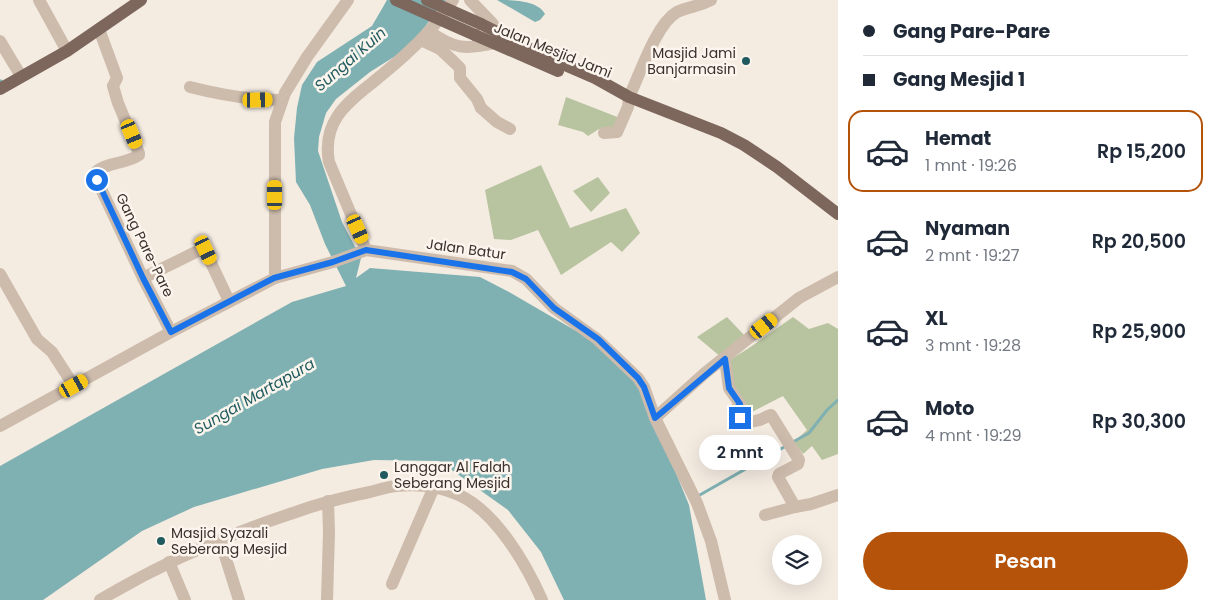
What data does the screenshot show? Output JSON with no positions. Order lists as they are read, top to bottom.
{
  "streets": {
    "main road": ["Jalan Mesjid Jami"],
    "street": ["Gang Pare-Pare", "Jalan Batur"]
  },
  "water": ["Sungai Kuin", "Sungai Martapura"],
  "places": ["Masjid Jami Banjarmasin", "Langgar Al Falah Seberang Mesjid", "Masjid Syazali Seberang Mesjid"],
  "page": {
    "banner": ["Gang Pare-Pare", "Gang Mesjid 1"],
    "list": [
      {
        "name": "Hemat",
        "note": "1 mnt · 19:26",
        "value": "Rp 15,200"
      },
      {
        "name": "Nyaman",
        "note": "2 mnt · 19:27",
        "value": "Rp 20,500"
      },
      {
        "name": "XL",
        "note": "3 mnt · 19:28",
        "value": "Rp 25,900"
      },
      {
        "name": "Moto",
        "note": "4 mnt · 19:29",
        "value": "Rp 30,300"
      }
    ],
    "bubble": "2 mnt",
    "buttons": "Pesan"
  }
}
